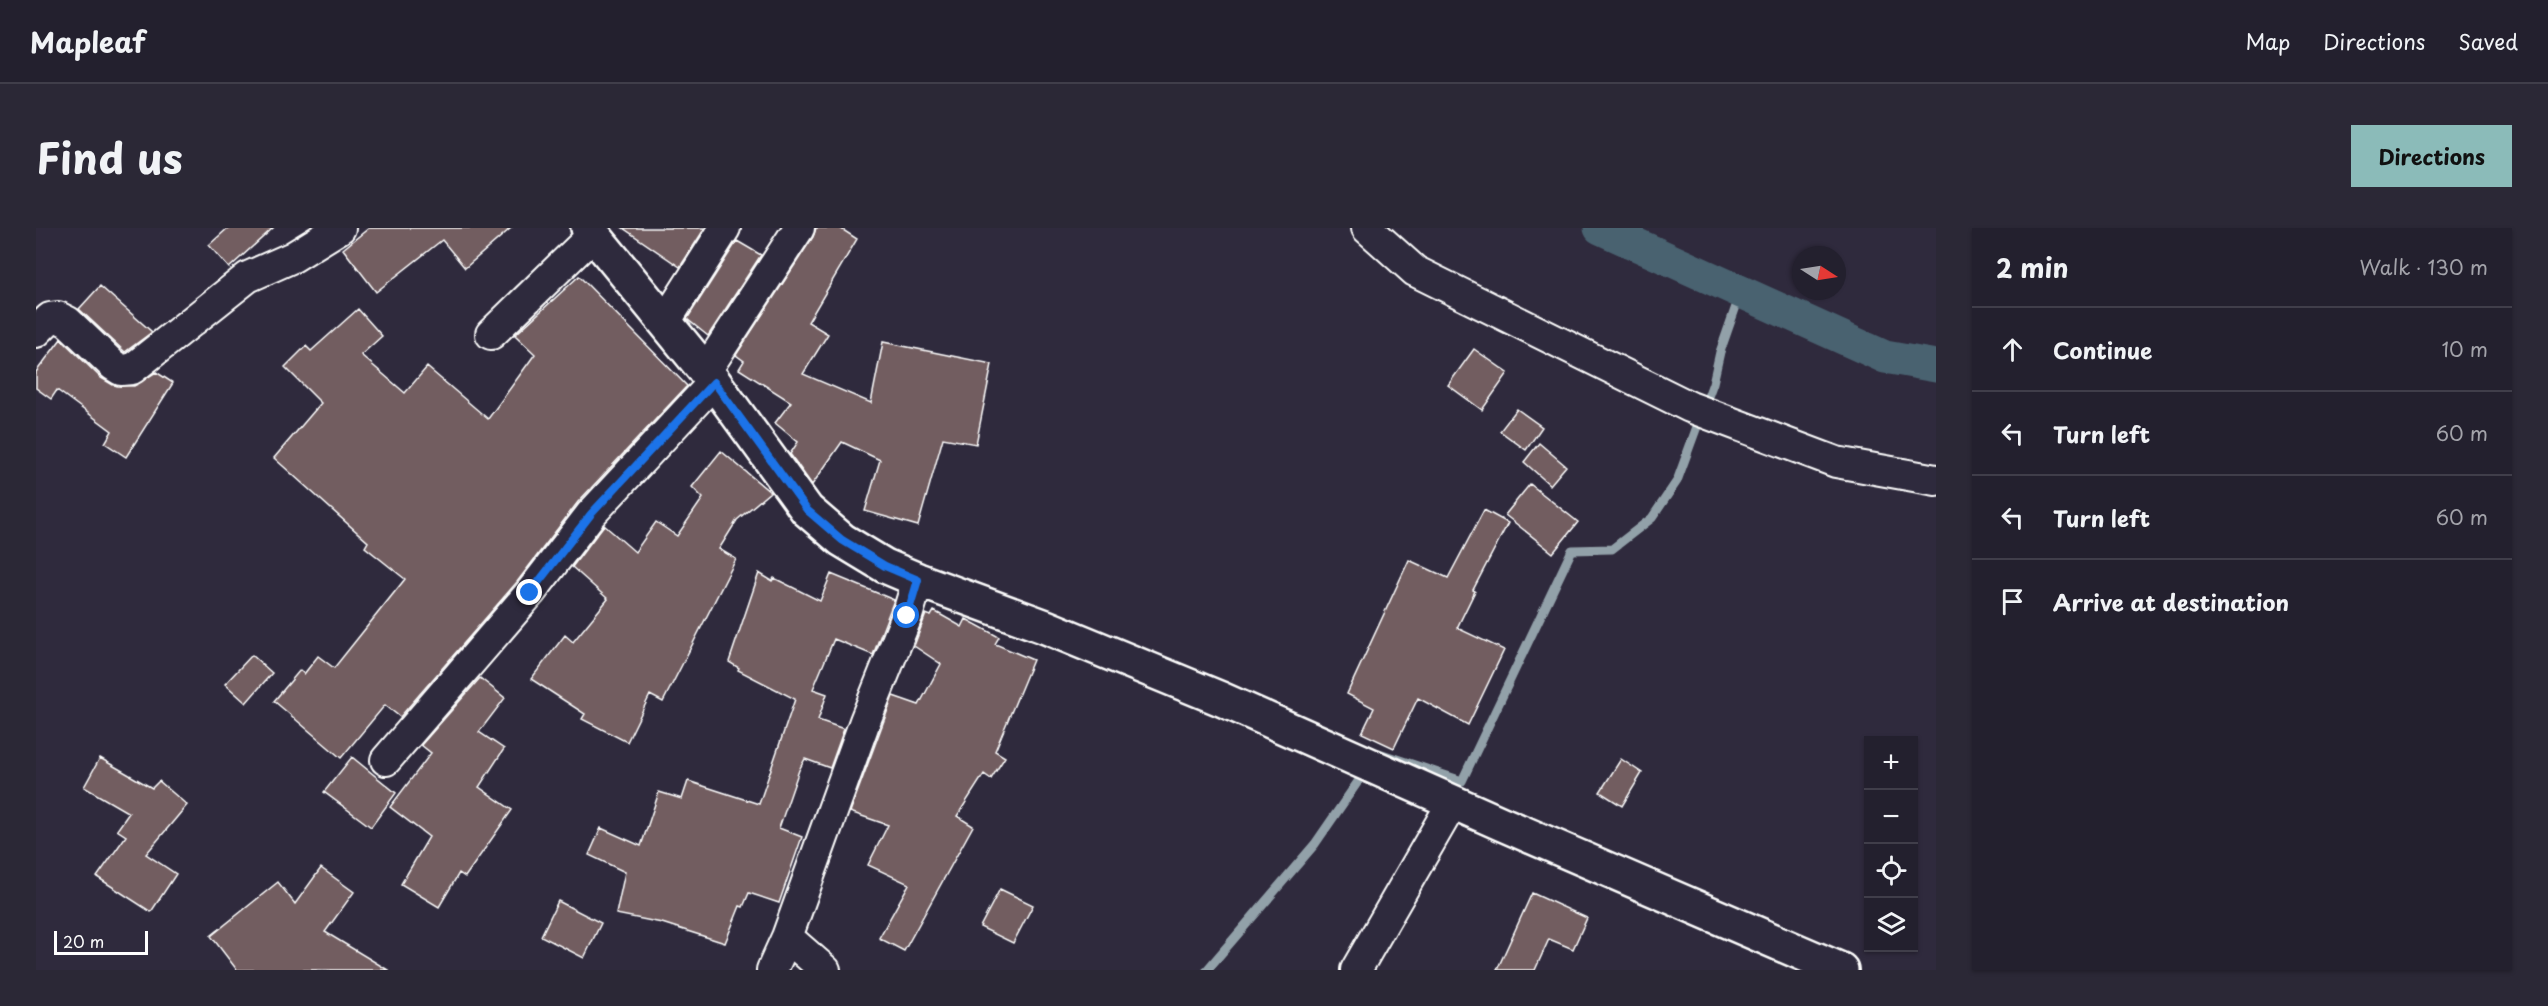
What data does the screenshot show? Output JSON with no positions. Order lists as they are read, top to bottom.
{
  "scale_bar": "20 m",
  "north": "right",
  "page": {
    "header": "Mapleaf",
    "nav": ["Map", "Directions", "Saved"],
    "title": "Find us",
    "buttons": "Directions",
    "heading": ["2 min", "Walk · 130 m"],
    "list": [
      ["Continue", "10 m"],
      ["Turn left", "60 m"],
      ["Turn left", "60 m"],
      "Arrive at destination"
    ],
    "map_buttons": ["+", "−"],
    "scale": "20 m"
  }
}
